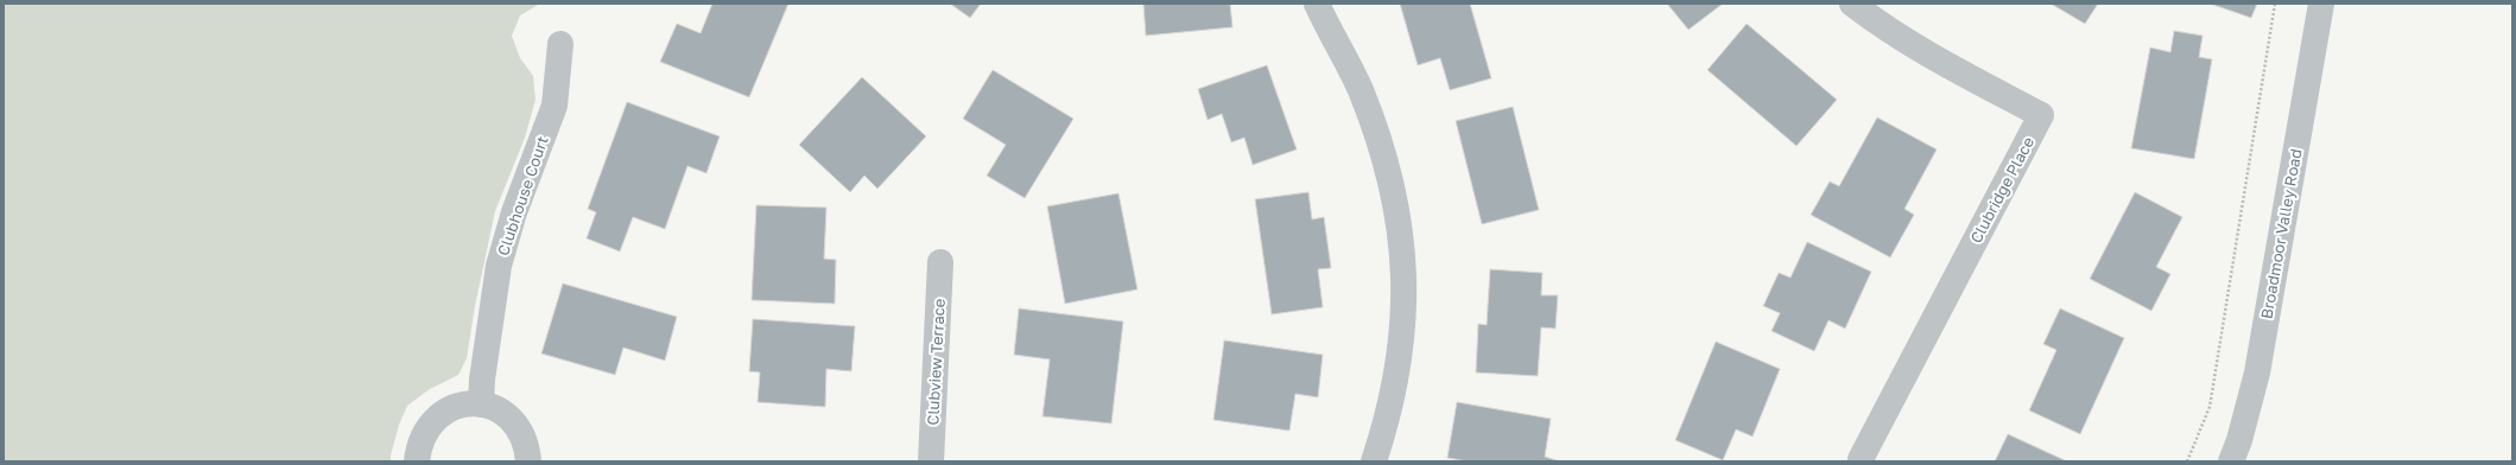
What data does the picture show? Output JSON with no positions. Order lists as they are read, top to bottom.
{
  "streets": {
    "street": [
      "Clubridge Place",
      "Clubhouse Court",
      "Broadmoor Valley Road",
      "Clubview Terrace"
    ]
  }
}
